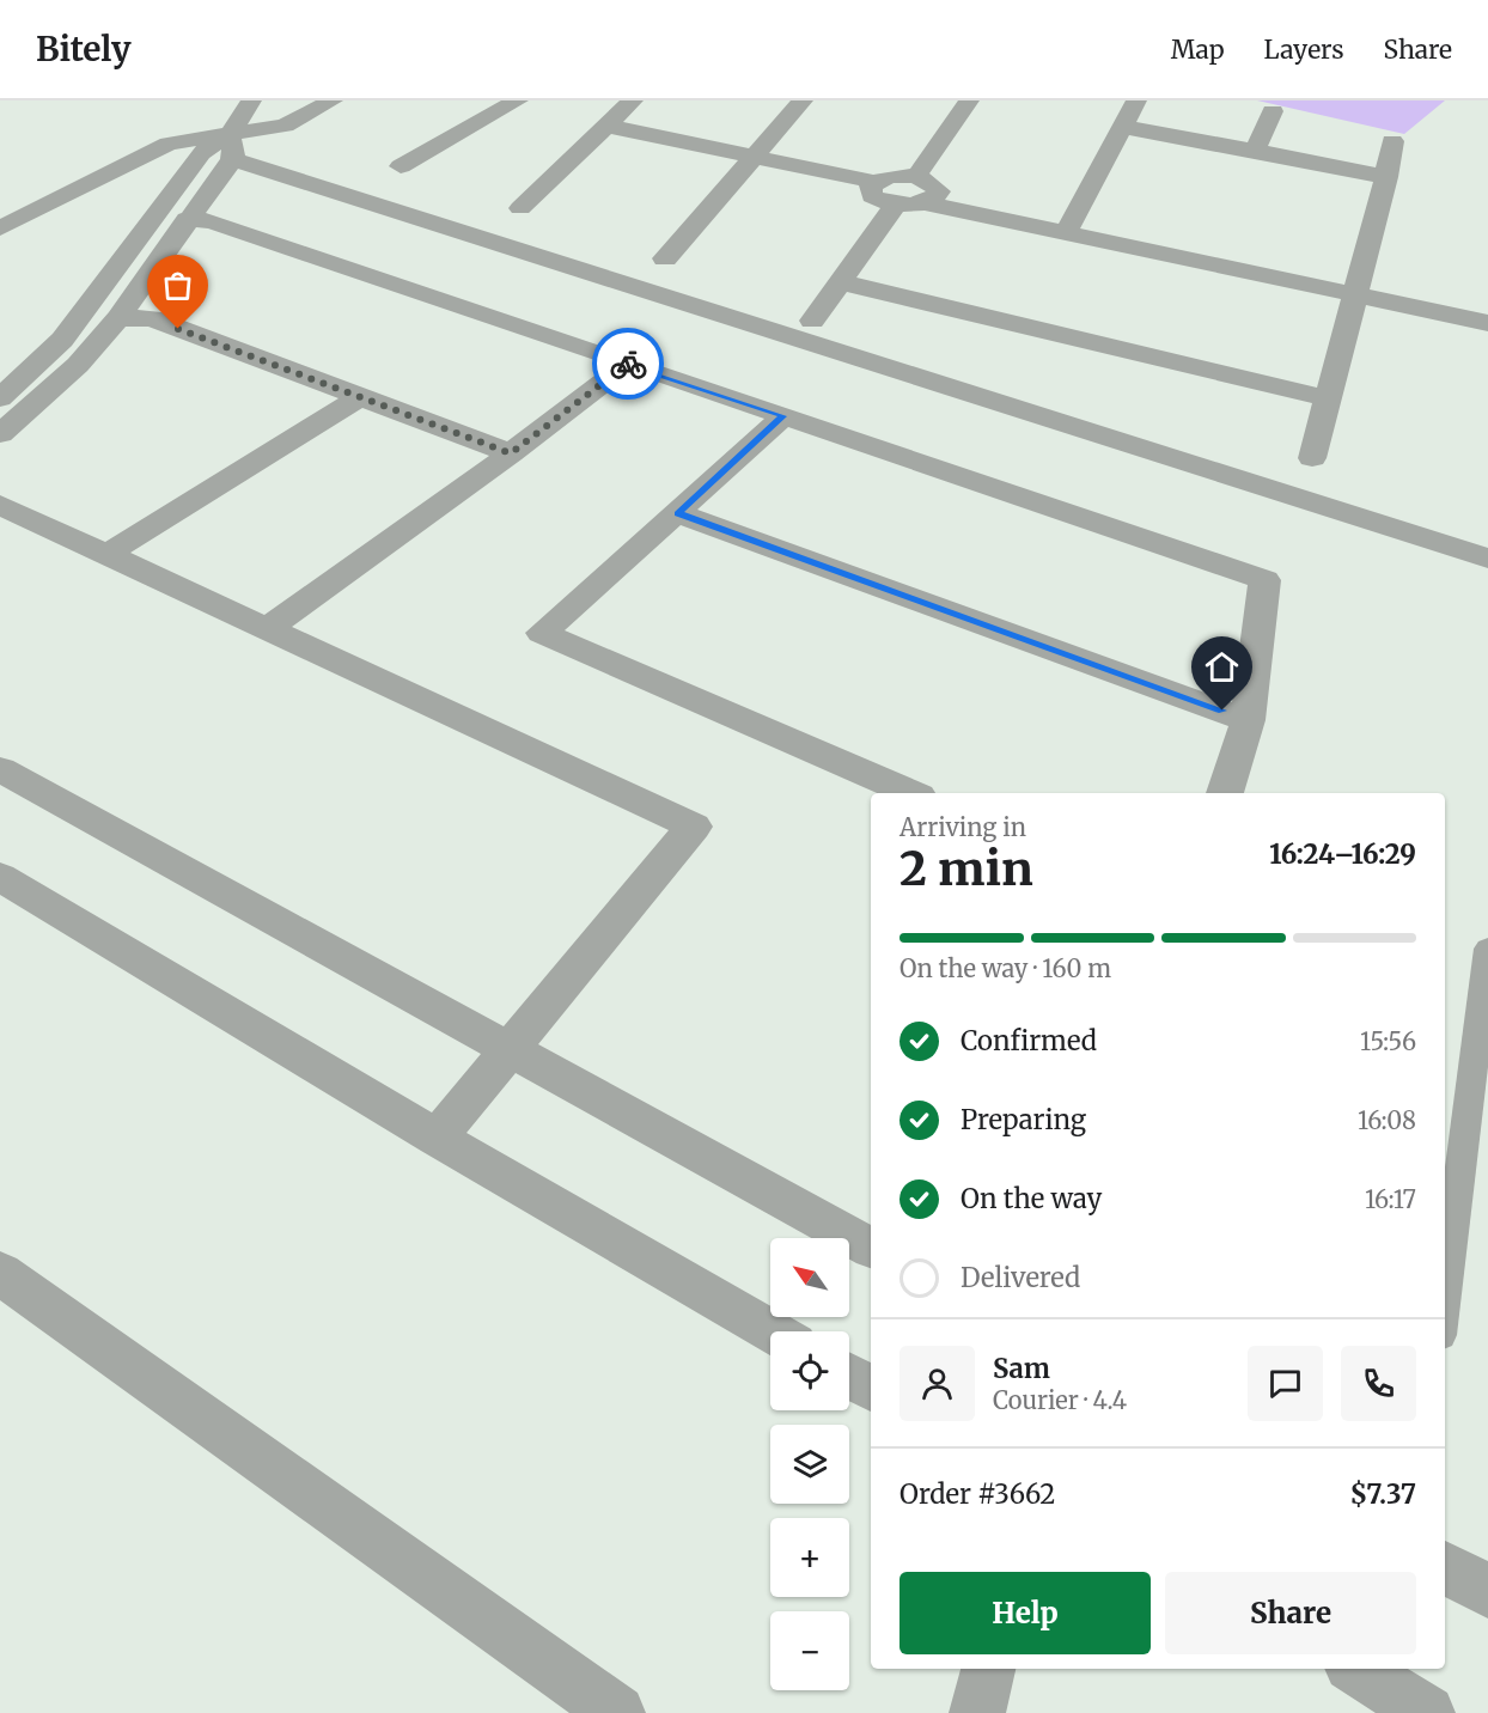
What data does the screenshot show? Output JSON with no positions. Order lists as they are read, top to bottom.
{
  "north": "top left",
  "page": {
    "header": "Bitely",
    "nav": ["Map", "Layers", "Share"],
    "heading": ["2 min", "Arriving in", "16:24–16:29"],
    "panel": [
      "Sam",
      "Courier · 4.4",
      "Order #3662",
      "$7.37"
    ],
    "bar": "On the way · 160 m",
    "list": [
      ["Confirmed", "15:56"],
      ["Preparing", "16:08"],
      ["On the way", "16:17"],
      "Delivered"
    ],
    "map_buttons": ["+", "−"],
    "buttons": ["Help", "Share"]
  }
}
